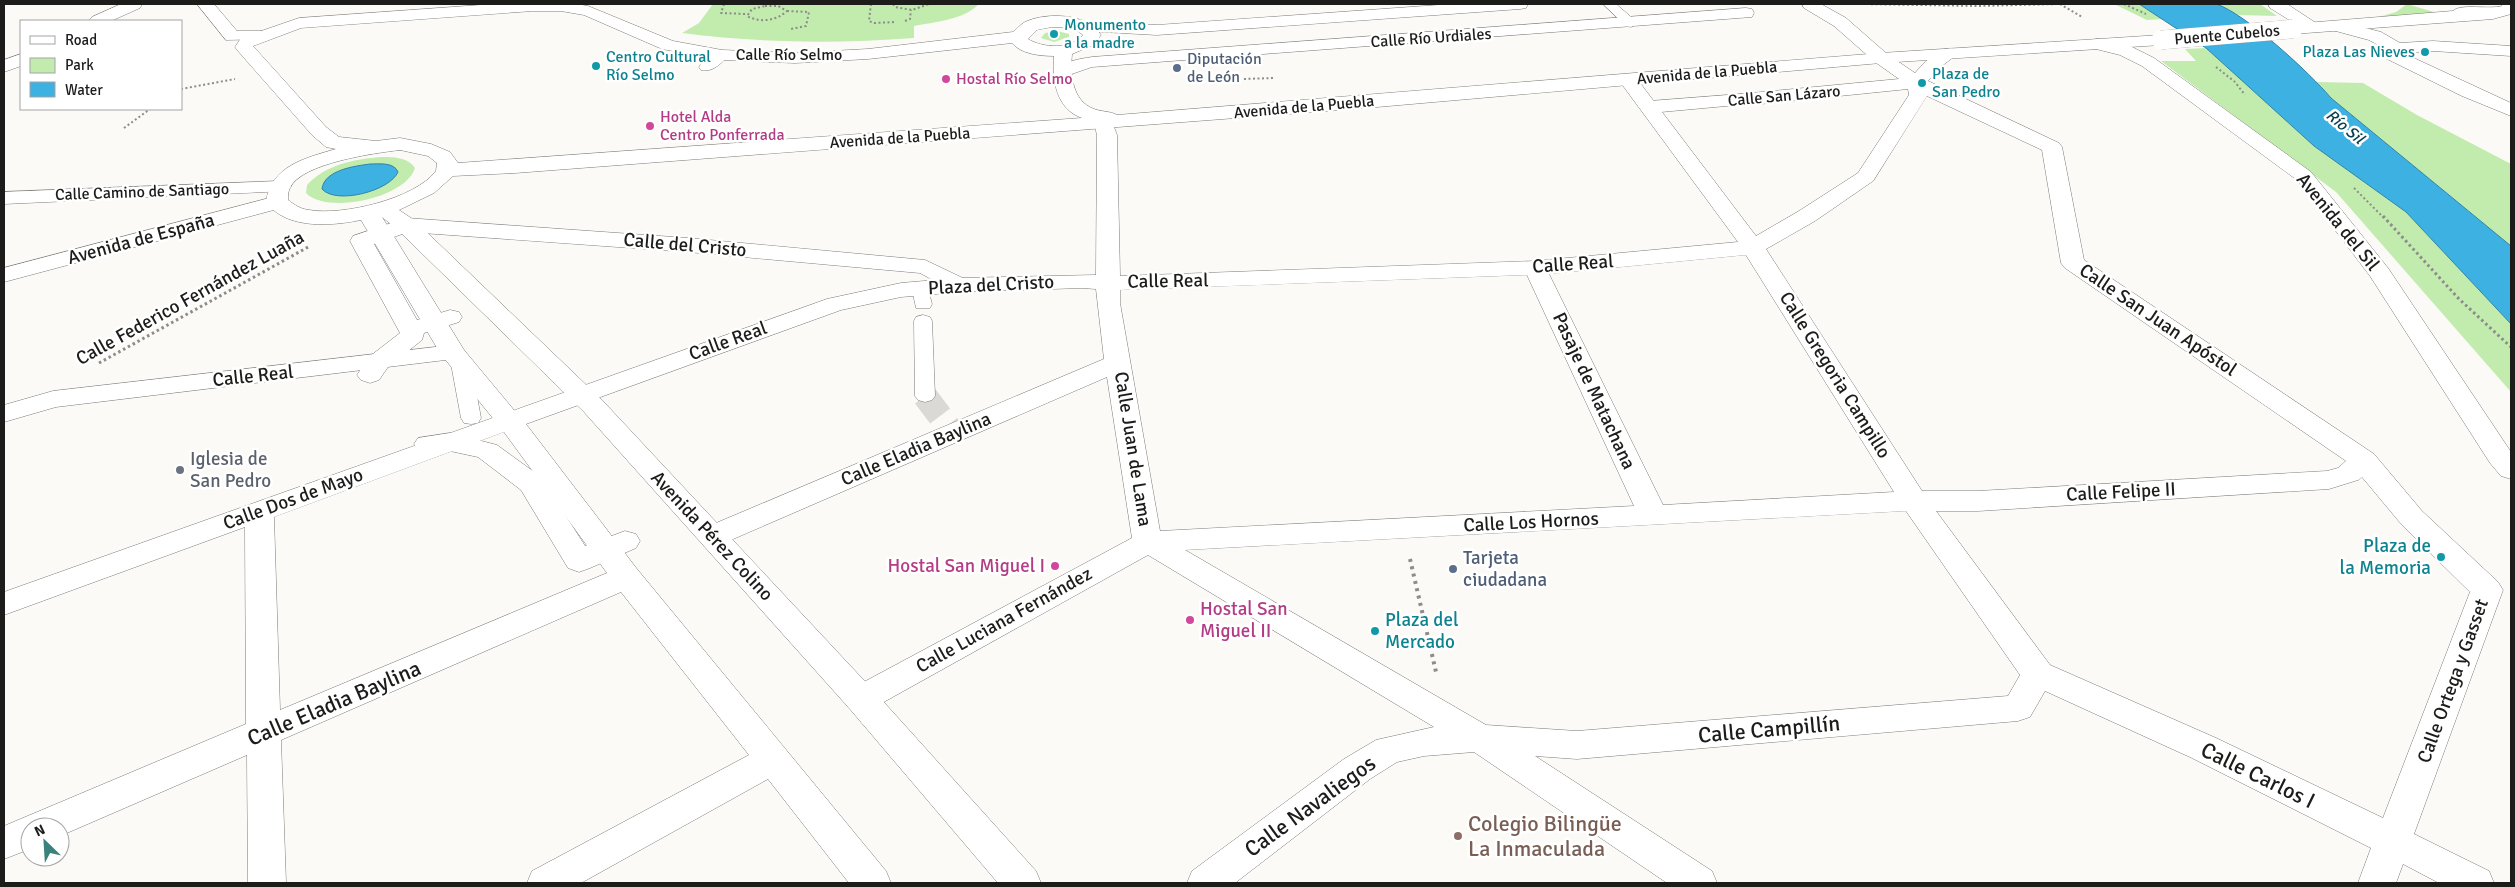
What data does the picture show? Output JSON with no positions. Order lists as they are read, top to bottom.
{
  "streets": {
    "street": [
      "Puente Cubelos",
      "Calle Río Urdiales",
      "Calle Río Selmo",
      "Avenida de la Puebla",
      "Calle San Lázaro",
      "Calle Camino de Santiago",
      "Avenida del Sil",
      "Avenida de España",
      "Calle del Cristo",
      "Calle Real",
      "Plaza del Cristo",
      "Calle San Juan Apóstol",
      "Calle Gregoria Campillo",
      "Pasaje de Matachana",
      "Calle Eladia Baylina",
      "Calle Juan de Lama",
      "Calle Felipe II",
      "Calle Dos de Mayo",
      "Calle Los Hornos",
      "Avenida Pérez Colino",
      "Calle Luciana Fernández",
      "Calle Ortega y Gasset",
      "Calle Campillín",
      "Calle Carlos I",
      "Calle Navaliegos"
    ],
    "path": ["Calle Federico Fernández Luaña"]
  },
  "crossings": [
    ["Puente Cubelos", "Avenida de la Puebla"],
    ["Calle Río Urdiales", "Calle Río Selmo"],
    ["Avenida de la Puebla", "Avenida del Sil"],
    ["Avenida de la Puebla", "Calle Gregoria Campillo"],
    ["Avenida de la Puebla", "Calle Juan de Lama"],
    ["Calle San Lázaro", "Calle Real"],
    ["Calle San Lázaro", "Calle San Juan Apóstol"],
    ["Calle San Lázaro", "Calle Gregoria Campillo"],
    ["Calle Camino de Santiago", "Avenida de España"],
    ["Calle del Cristo", "Plaza del Cristo"],
    ["Calle del Cristo", "Avenida Pérez Colino"],
    ["Calle Real", "Plaza del Cristo"],
    ["Calle Real", "Calle Federico Fernández Luaña"],
    ["Calle Real", "Calle San Juan Apóstol"],
    ["Calle Real", "Calle Gregoria Campillo"],
    ["Calle Real", "Pasaje de Matachana"],
    ["Calle Real", "Calle Juan de Lama"],
    ["Calle Real", "Calle Dos de Mayo"],
    ["Calle Real", "Avenida Pérez Colino"],
    ["Plaza del Cristo", "Calle Juan de Lama"],
    ["Calle San Juan Apóstol", "Calle Felipe II"],
    ["Calle San Juan Apóstol", "Calle Ortega y Gasset"],
    ["Calle Gregoria Campillo", "Calle Felipe II"],
    ["Calle Gregoria Campillo", "Calle Los Hornos"],
    ["Calle Gregoria Campillo", "Calle Campillín"],
    ["Calle Gregoria Campillo", "Calle Carlos I"],
    ["Pasaje de Matachana", "Calle Los Hornos"],
    ["Calle Eladia Baylina", "Calle Juan de Lama"],
    ["Calle Eladia Baylina", "Avenida Pérez Colino"],
    ["Calle Juan de Lama", "Calle Los Hornos"],
    ["Calle Juan de Lama", "Calle Luciana Fernández"],
    ["Calle Juan de Lama", "Calle Campillín"],
    ["Calle Juan de Lama", "Calle Navaliegos"],
    ["Calle Felipe II", "Calle Los Hornos"],
    ["Calle Felipe II", "Calle Ortega y Gasset"],
    ["Calle Dos de Mayo", "Avenida Pérez Colino"],
    ["Calle Los Hornos", "Calle Luciana Fernández"],
    ["Avenida Pérez Colino", "Calle Luciana Fernández"],
    ["Calle Ortega y Gasset", "Calle Carlos I"],
    ["Calle Campillín", "Calle Carlos I"],
    ["Calle Campillín", "Calle Navaliegos"]
  ],
  "water": ["Río Sil"],
  "places": [
    "Monumento a la madre",
    "Plaza Las Nieves",
    "Centro Cultural Río Selmo",
    "Diputación de León",
    "Hostal Río Selmo",
    "Plaza de San Pedro",
    "Hotel Alda Centro Ponferrada",
    "Iglesia de San Pedro",
    "Plaza de la Memoria",
    "Hostal San Miguel I",
    "Tarjeta ciudadana",
    "Hostal San Miguel II",
    "Plaza del Mercado",
    "Colegio Bilingüe La Inmaculada"
  ],
  "legend": ["Road", "Park", "Water"],
  "north": "top left"
}
